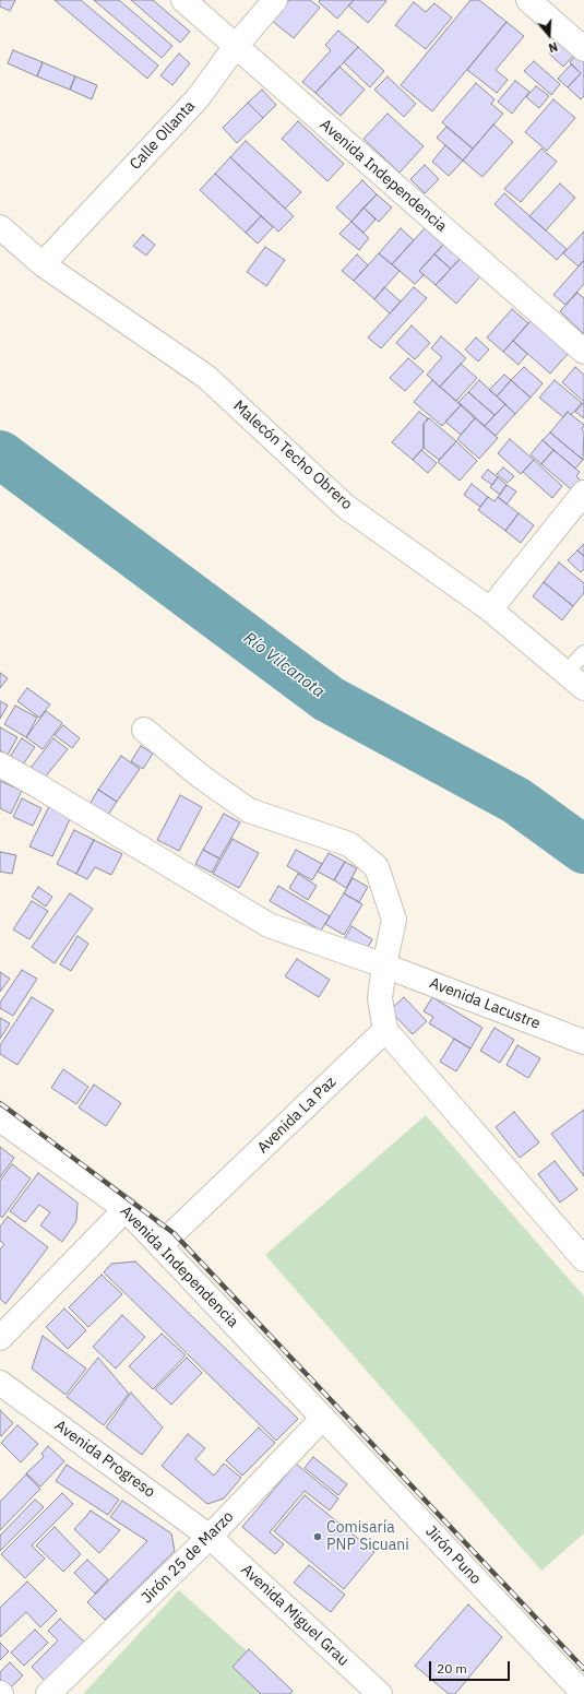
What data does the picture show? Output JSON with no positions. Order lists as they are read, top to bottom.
{
  "streets": {
    "street": [
      "Calle Ollanta",
      "Avenida Independencia",
      "Malecón Techo Obrero",
      "Avenida Lacustre",
      "Avenida La Paz",
      "Avenida Progreso",
      "Jirón Puno",
      "Jirón 25 de Marzo",
      "Avenida Miguel Grau"
    ]
  },
  "crossings": [
    ["Calle Ollanta", "Avenida Independencia"],
    ["Calle Ollanta", "Malecón Techo Obrero"],
    ["Avenida Independencia", "Avenida La Paz"],
    ["Avenida Independencia", "Jirón Puno"],
    ["Avenida Independencia", "Jirón 25 de Marzo"],
    ["Avenida Progreso", "Jirón 25 de Marzo"],
    ["Avenida Progreso", "Avenida Miguel Grau"],
    ["Jirón Puno", "Jirón 25 de Marzo"],
    ["Jirón 25 de Marzo", "Avenida Miguel Grau"]
  ],
  "water": ["Río Vilcanota"],
  "places": ["Comisaría PNP Sicuani"],
  "scale_bar": "20 m",
  "north": "bottom"
}
